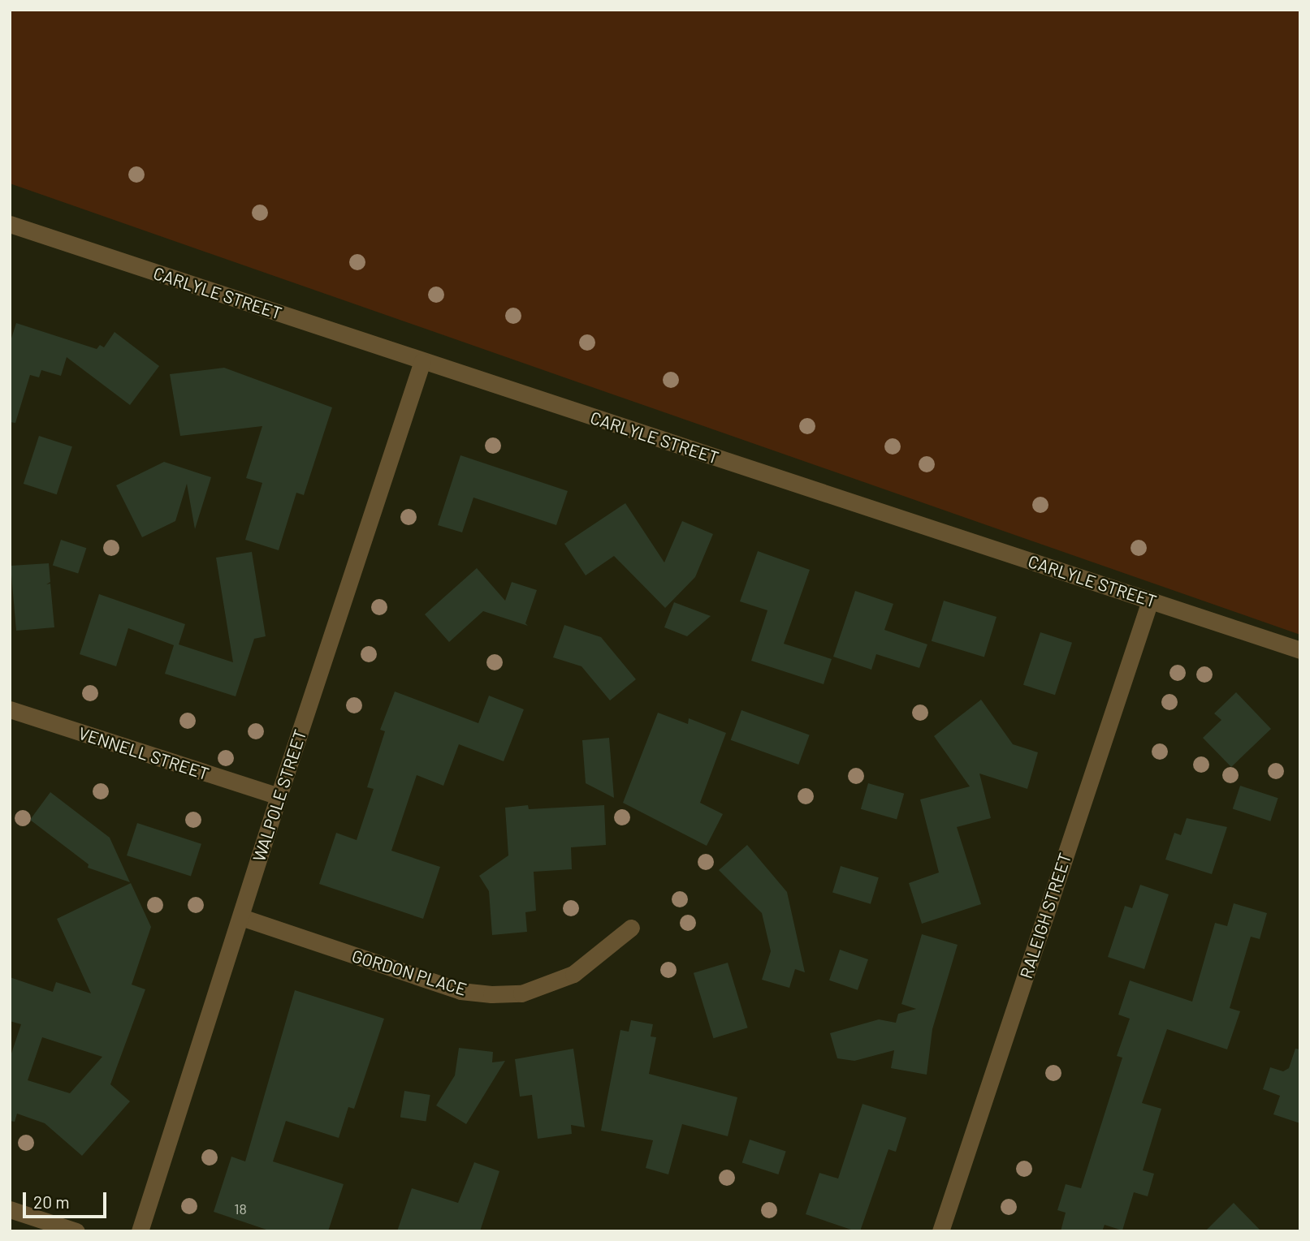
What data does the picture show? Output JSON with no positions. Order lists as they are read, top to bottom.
{
  "streets": {
    "street": [
      "CARLYLE STREET",
      "VENNELL STREET",
      "WALPOLE STREET",
      "RALEIGH STREET",
      "GORDON PLACE"
    ]
  },
  "crossings": [
    ["CARLYLE STREET", "WALPOLE STREET"],
    ["CARLYLE STREET", "RALEIGH STREET"],
    ["VENNELL STREET", "WALPOLE STREET"],
    ["WALPOLE STREET", "GORDON PLACE"]
  ],
  "house_numbers": ["18"],
  "scale_bar": "20 m"
}
